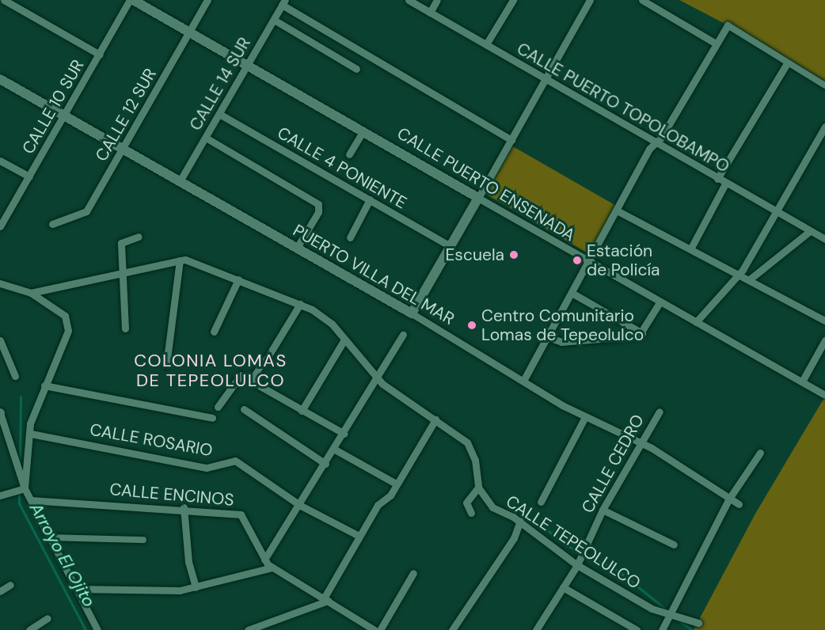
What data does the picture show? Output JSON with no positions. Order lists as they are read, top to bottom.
{
  "streets": {
    "street": [
      "CALLE 14 SUR",
      "CALLE 10 SUR",
      "CALLE PUERTO TOPOLOBAMPO",
      "CALLE 12 SUR",
      "CALLE 4 PONIENTE",
      "CALLE PUERTO ENSENADA",
      "PUERTO VILLA DEL MAR",
      "CALLE ROSARIO",
      "CALLE CEDRO",
      "CALLE ENCINOS",
      "CALLE TEPEOLULCO"
    ]
  },
  "crossings": [
    ["CALLE 14 SUR", "CALLE 4 PONIENTE"],
    ["CALLE 14 SUR", "CALLE PUERTO ENSENADA"],
    ["CALLE 14 SUR", "PUERTO VILLA DEL MAR"],
    ["CALLE 10 SUR", "PUERTO VILLA DEL MAR"],
    ["CALLE 12 SUR", "CALLE PUERTO ENSENADA"],
    ["CALLE 12 SUR", "PUERTO VILLA DEL MAR"],
    ["PUERTO VILLA DEL MAR", "CALLE CEDRO"],
    ["CALLE CEDRO", "CALLE TEPEOLULCO"]
  ],
  "districts": ["COLONIA LOMAS DE TEPEOLULCO"],
  "water": ["Arroyo El Ojito"],
  "places": ["Escuela", "Estación de Policía", "Centro Comunitario Lomas de Tepeolulco"]
}
